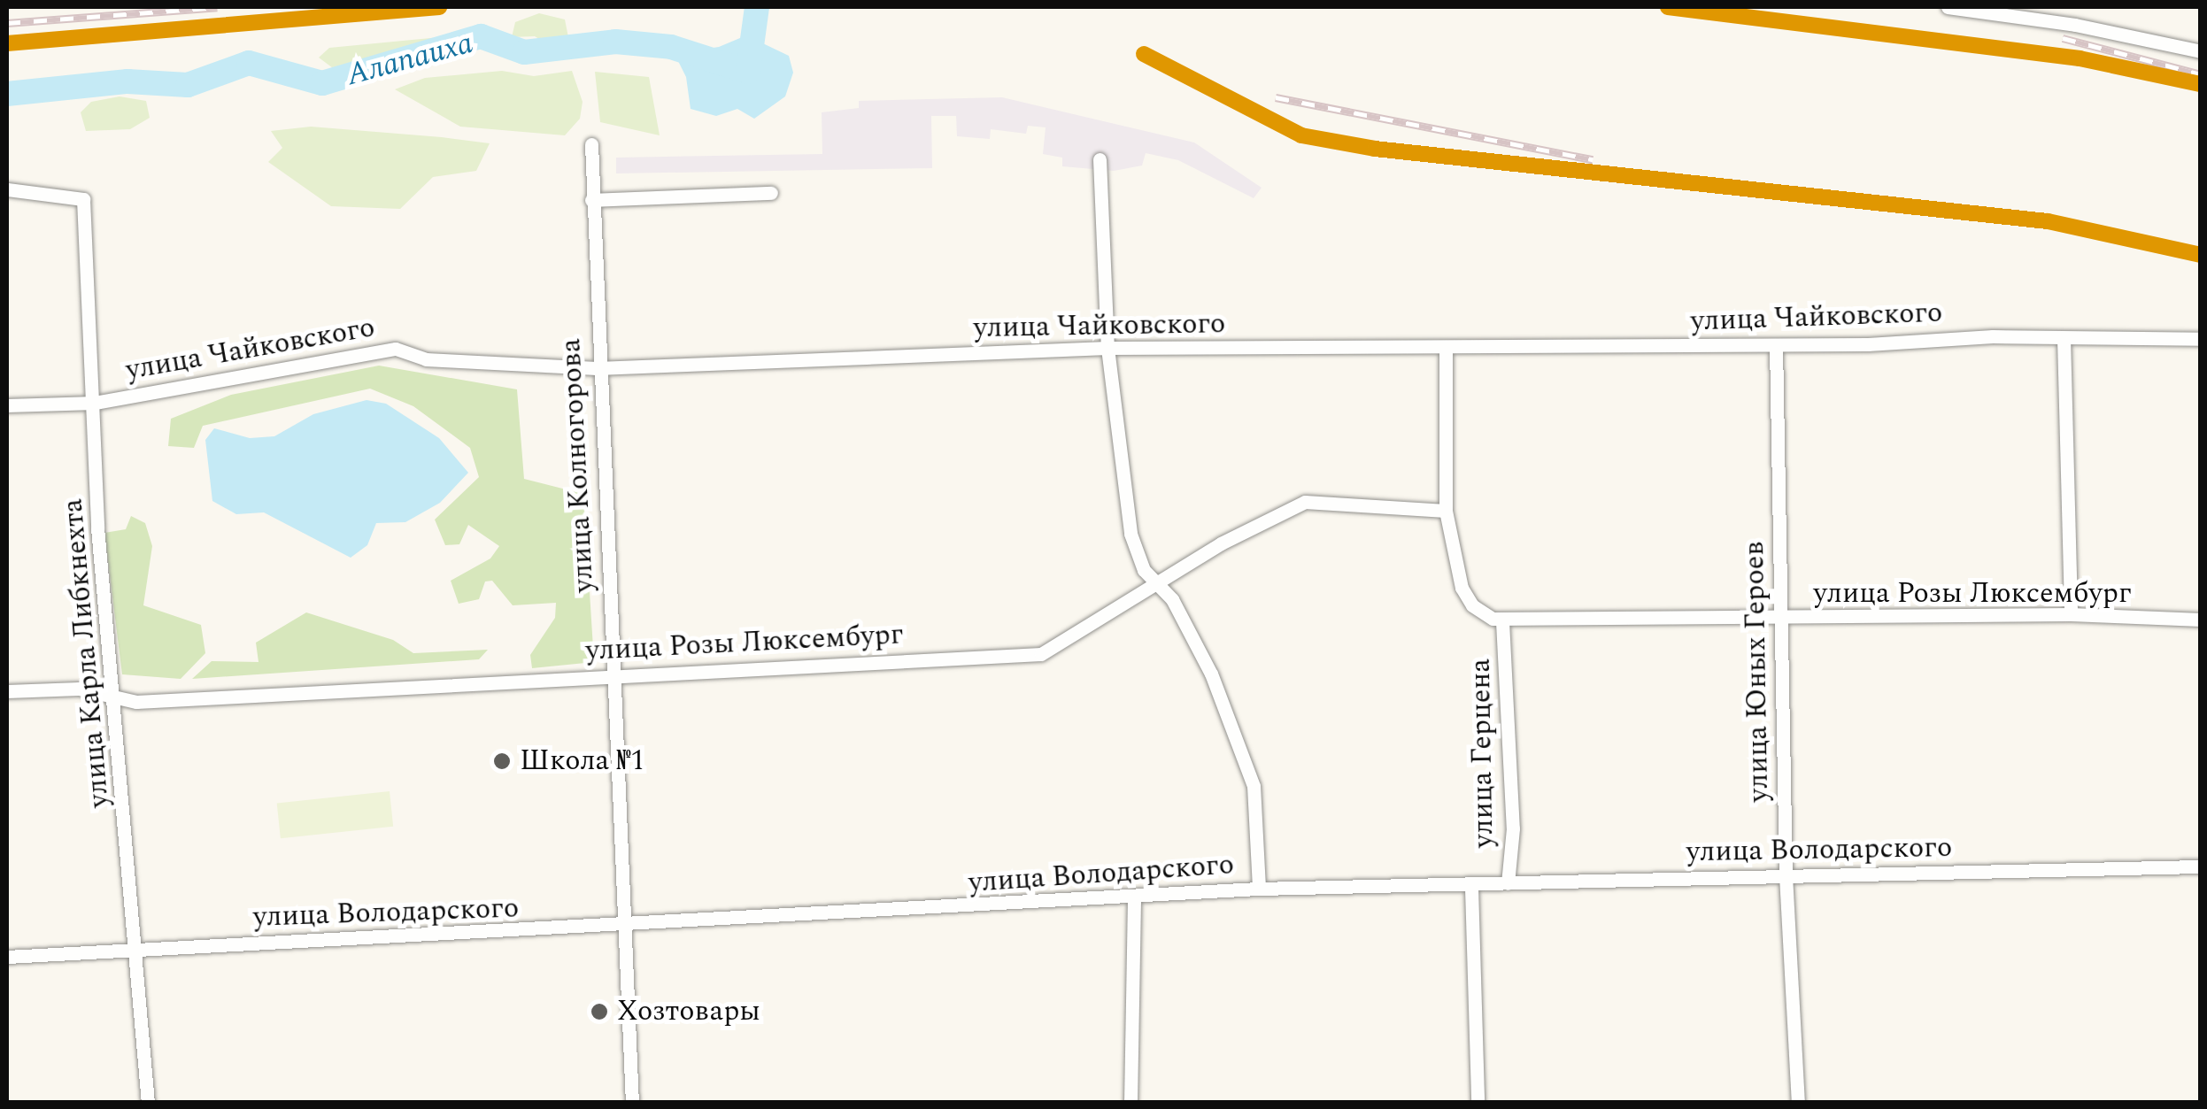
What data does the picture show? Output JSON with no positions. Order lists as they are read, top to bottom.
{
  "streets": {
    "street": [
      "улица Чайковского",
      "улица Колногорова",
      "улица Розы Люксембург",
      "улица Карла Либкнехта",
      "улица Юных Героев",
      "улица Герцена",
      "улица Володарского"
    ]
  },
  "crossings": [
    ["улица Чайковского", "улица Колногорова"],
    ["улица Чайковского", "улица Карла Либкнехта"],
    ["улица Чайковского", "улица Юных Героев"],
    ["улица Колногорова", "улица Розы Люксембург"],
    ["улица Колногорова", "улица Володарского"],
    ["улица Розы Люксембург", "улица Карла Либкнехта"],
    ["улица Розы Люксембург", "улица Юных Героев"],
    ["улица Розы Люксембург", "улица Герцена"],
    ["улица Карла Либкнехта", "улица Володарского"],
    ["улица Юных Героев", "улица Володарского"],
    ["улица Герцена", "улица Володарского"]
  ],
  "water": ["Алапаиха"],
  "places": ["Школа №1", "Хозтовары"]
}
